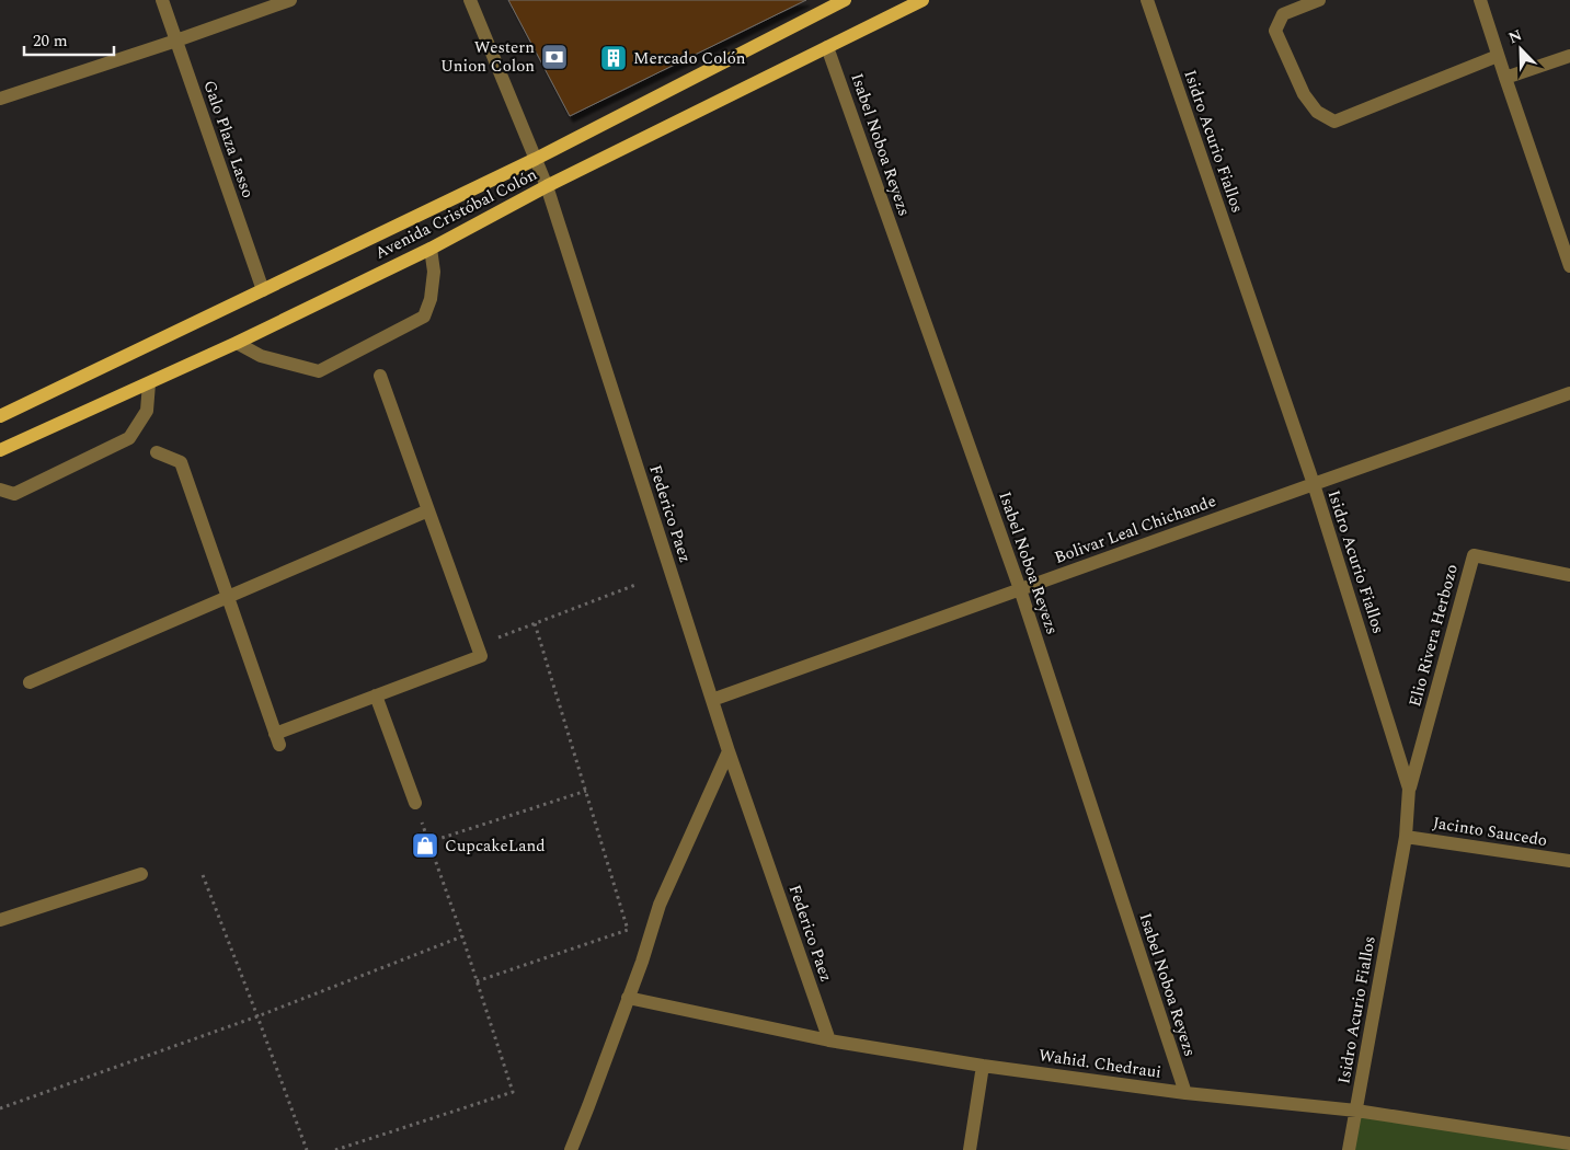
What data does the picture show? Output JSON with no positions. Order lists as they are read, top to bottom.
{
  "streets": {
    "main road": ["Avenida Cristóbal Colón"],
    "street": [
      "Galo Plaza Lasso",
      "Isidro Acurio Fiallos",
      "Isabel Noboa Reyezs",
      "Federico Paez",
      "Bolivar Leal Chichande",
      "Elio Rivera Herbozo",
      "Jacinto Saucedo",
      "Wahid. Chedraui"
    ]
  },
  "crossings": [
    ["Galo Plaza Lasso", "Avenida Cristóbal Colón"],
    ["Isidro Acurio Fiallos", "Bolivar Leal Chichande"],
    ["Isidro Acurio Fiallos", "Elio Rivera Herbozo"],
    ["Isidro Acurio Fiallos", "Jacinto Saucedo"],
    ["Isidro Acurio Fiallos", "Wahid. Chedraui"],
    ["Isabel Noboa Reyezs", "Avenida Cristóbal Colón"],
    ["Isabel Noboa Reyezs", "Bolivar Leal Chichande"],
    ["Isabel Noboa Reyezs", "Wahid. Chedraui"],
    ["Avenida Cristóbal Colón", "Federico Paez"],
    ["Federico Paez", "Bolivar Leal Chichande"],
    ["Federico Paez", "Wahid. Chedraui"]
  ],
  "places": {
    "bank": ["Western Union Colon"],
    "building": ["Mercado Colón"],
    "shop": ["CupcakeLand"]
  },
  "scale_bar": "20 m",
  "north": "top left"
}
